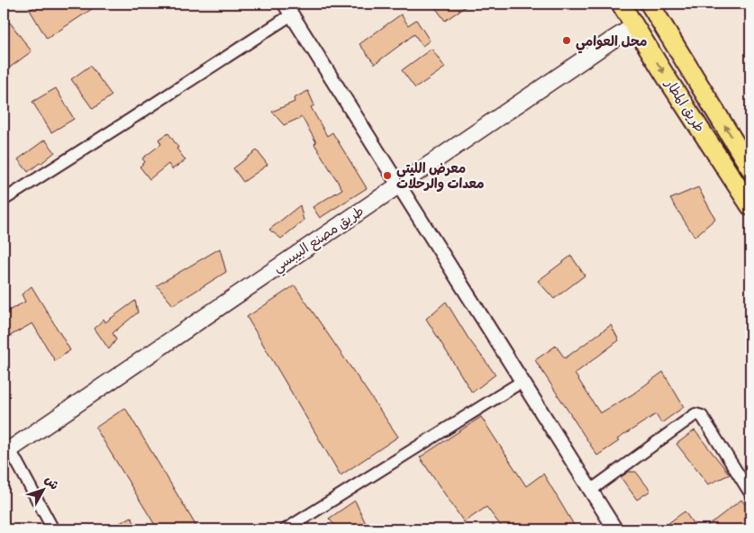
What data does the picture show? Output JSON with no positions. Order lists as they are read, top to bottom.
{
  "streets": {
    "highway": ["طريق المطار"],
    "main road": ["طريق مصنع البيبسي"]
  },
  "crossings": [
    ["طريق المطار", "طريق مصنع البيبسي"]
  ],
  "places": ["محل العوامي", "معرض الليتي معدات والرحلات"],
  "north": "top right"
}
